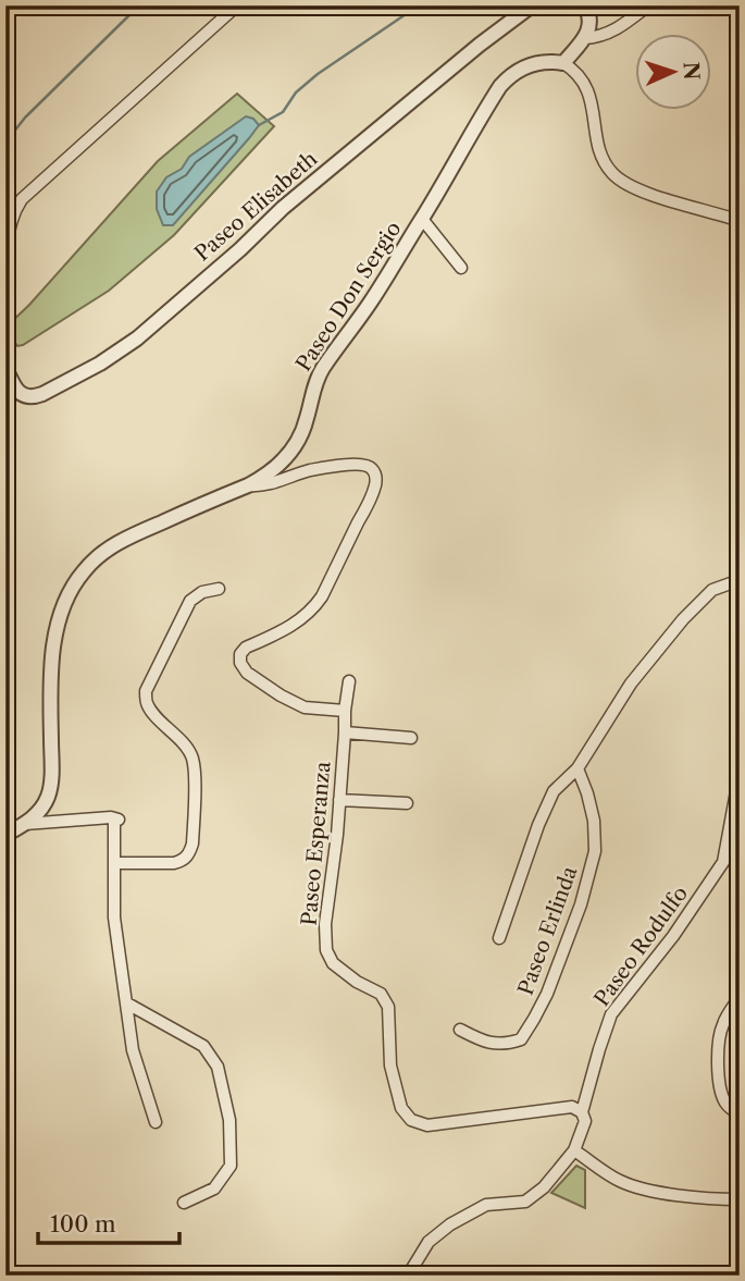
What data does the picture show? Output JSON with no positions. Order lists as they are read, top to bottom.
{
  "streets": {
    "street": [
      "Paseo Elisabeth",
      "Paseo Don Sergio",
      "Paseo Esperanza",
      "Paseo Erlinda",
      "Paseo Rodulfo"
    ]
  },
  "crossings": [
    ["Paseo Esperanza", "Paseo Rodulfo"]
  ],
  "scale_bar": "100 m",
  "north": "right"
}
